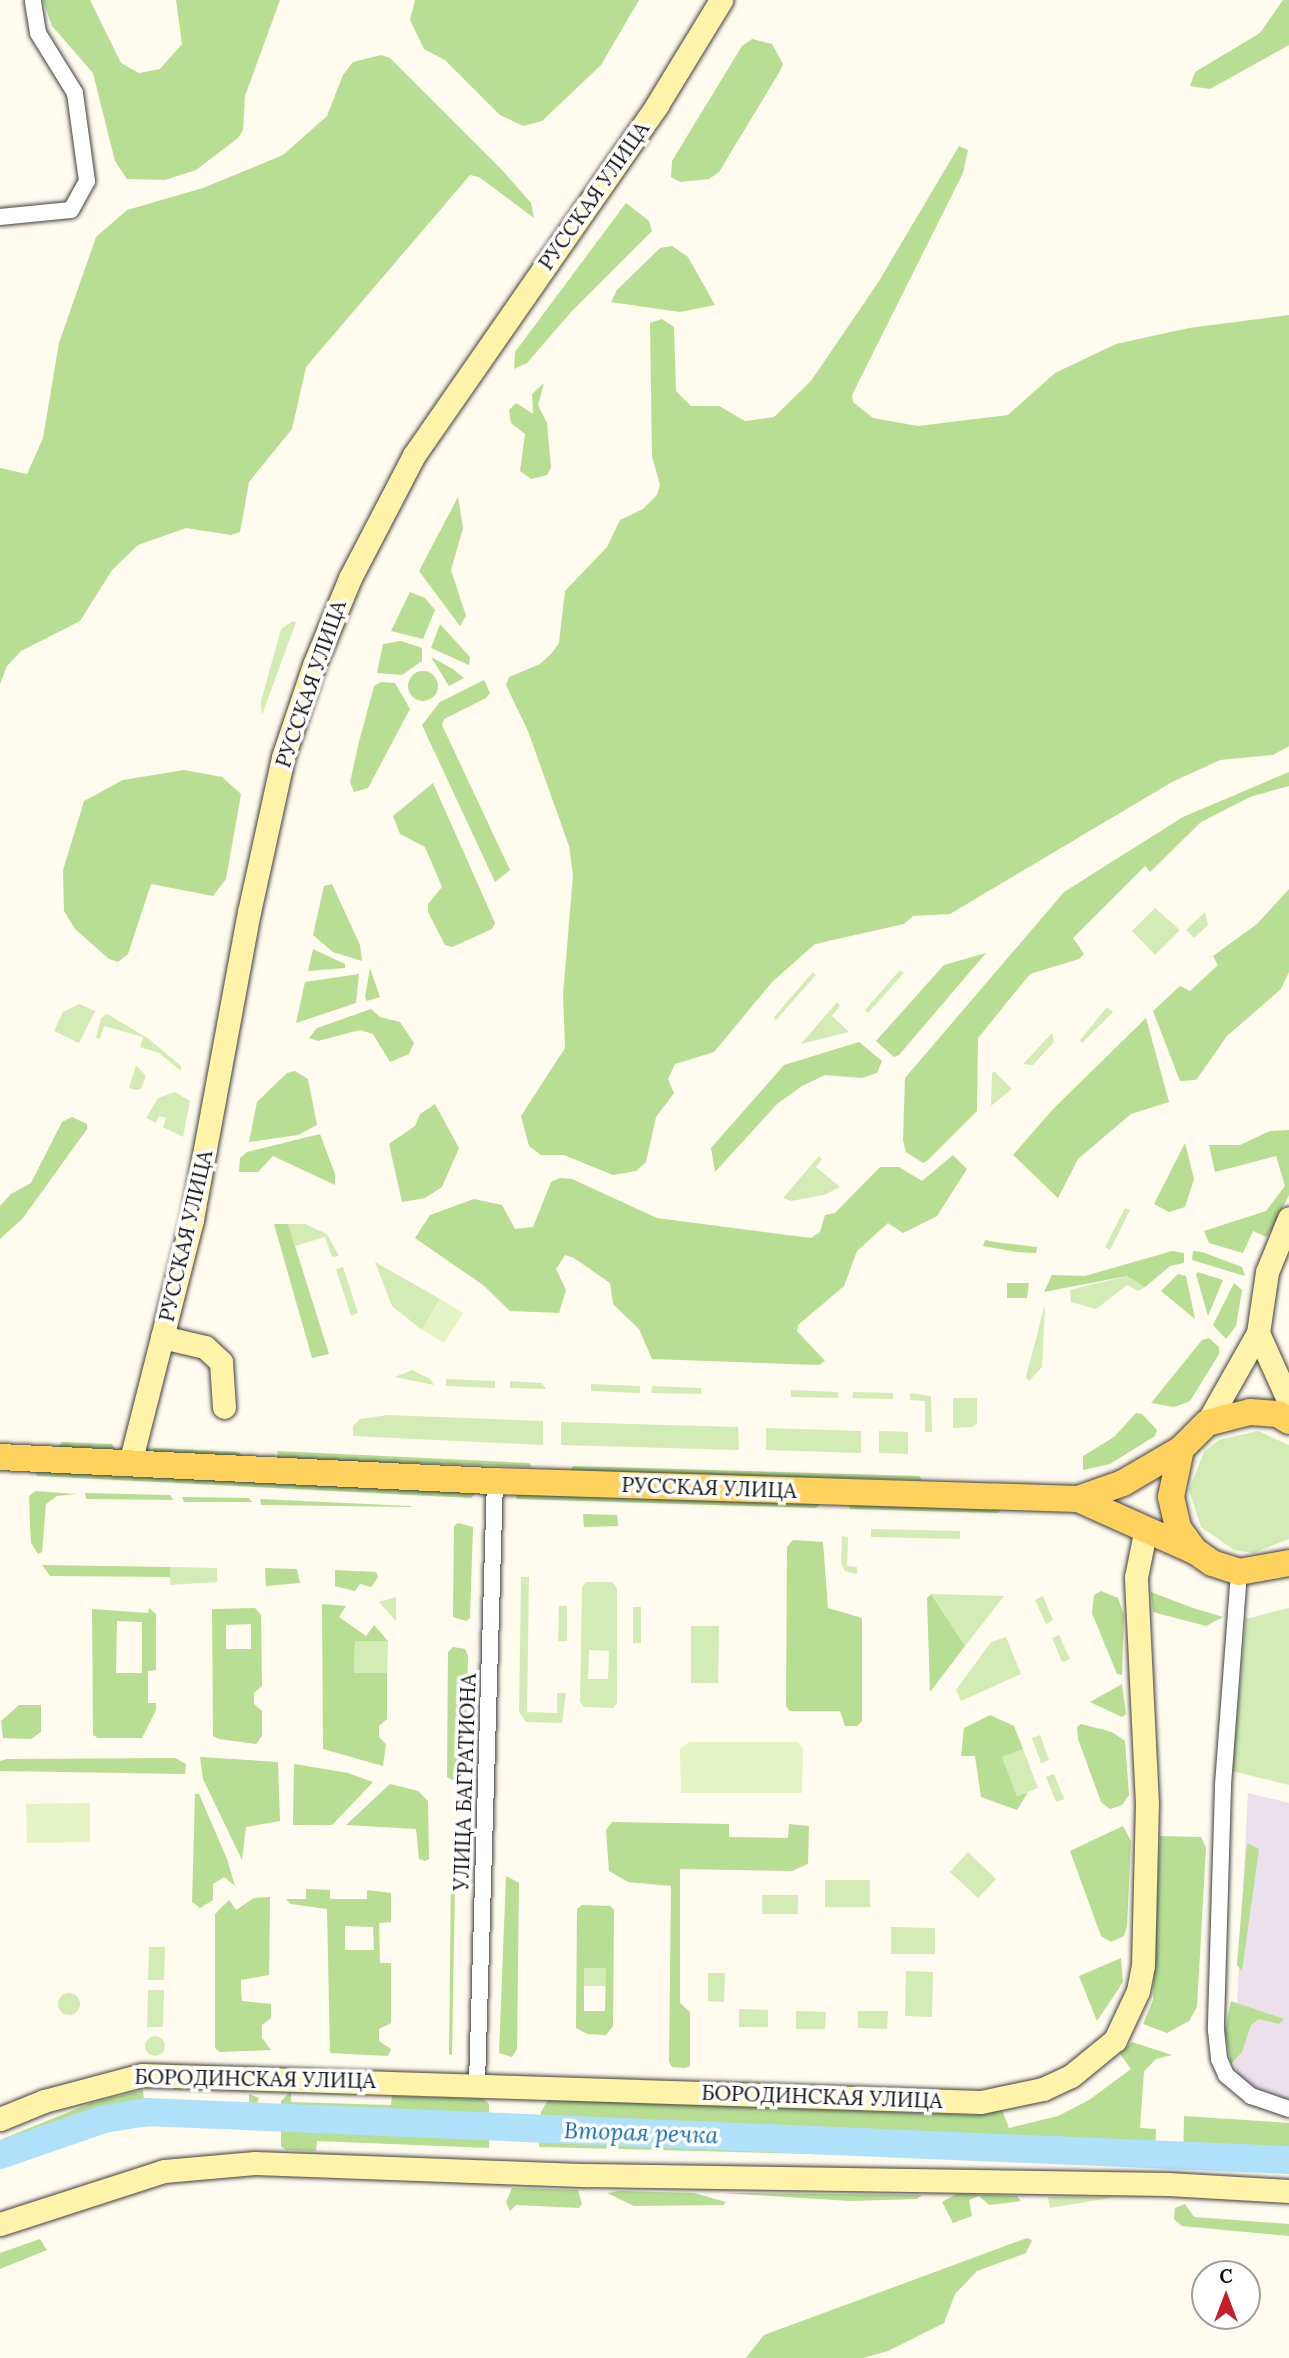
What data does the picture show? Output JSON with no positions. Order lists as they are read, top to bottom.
{
  "streets": {
    "main road": ["РУССКАЯ УЛИЦА", "БОРОДИНСКАЯ УЛИЦА"],
    "street": ["УЛИЦА БАГРАТИОНА"]
  },
  "crossings": [
    ["РУССКАЯ УЛИЦА", "УЛИЦА БАГРАТИОНА"],
    ["РУССКАЯ УЛИЦА", "БОРОДИНСКАЯ УЛИЦА"],
    ["УЛИЦА БАГРАТИОНА", "БОРОДИНСКАЯ УЛИЦА"]
  ],
  "water": ["Вторая речка"],
  "north": "top"
}
